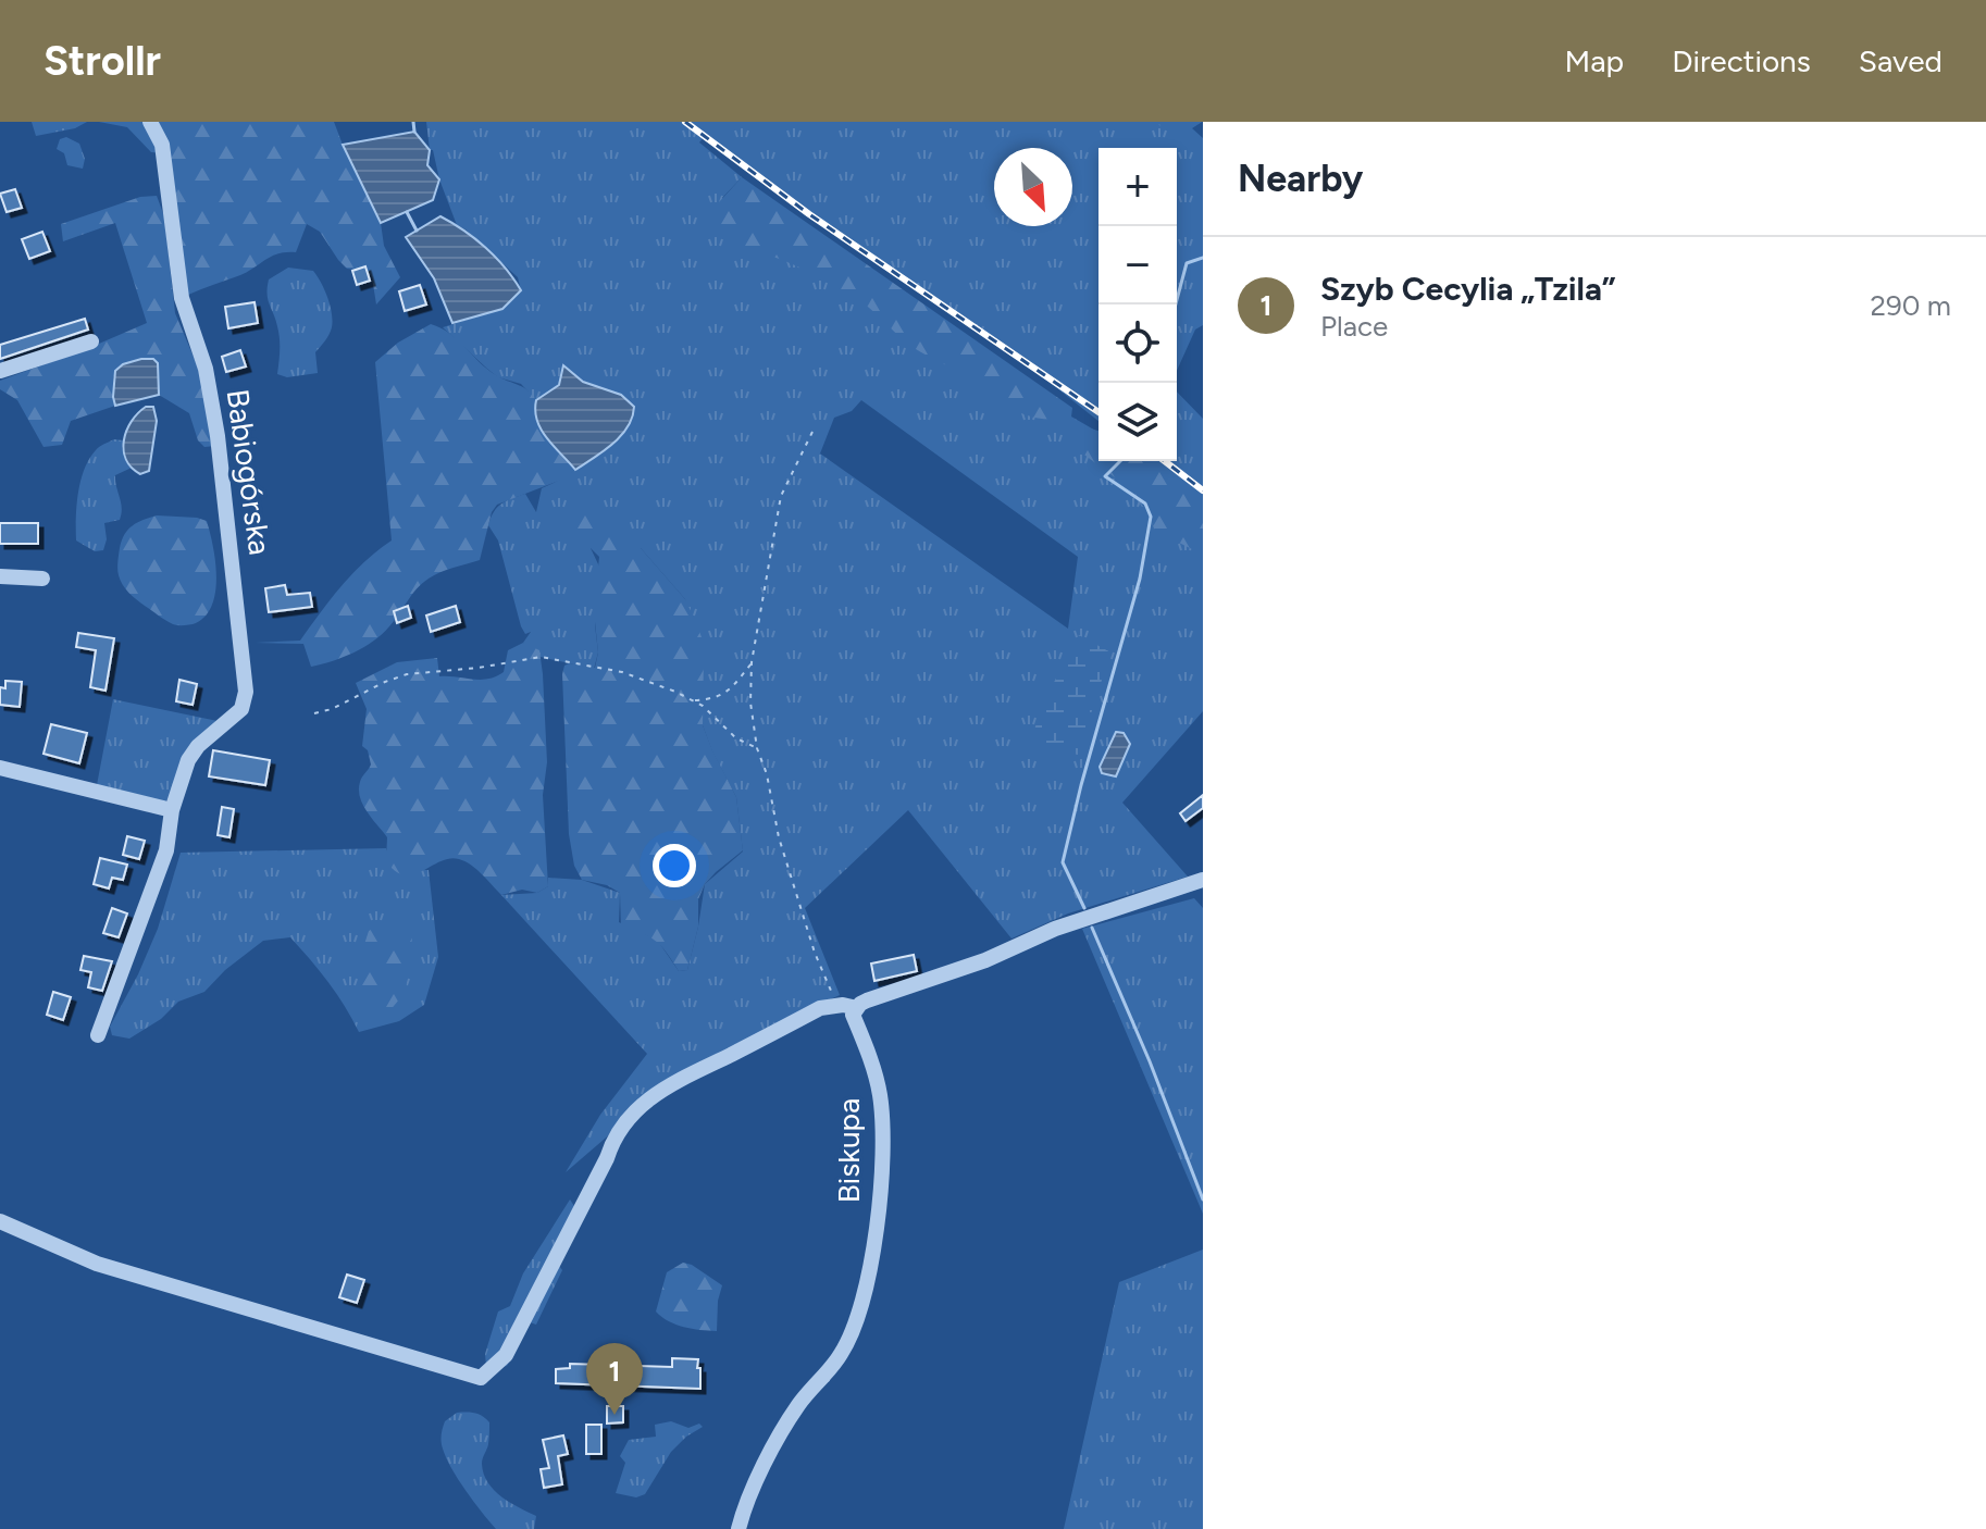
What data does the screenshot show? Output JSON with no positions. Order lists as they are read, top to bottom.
{
  "streets": {
    "street": ["Babiogórska", "Biskupa"]
  },
  "north": "bottom right",
  "page": {
    "header": "Strollr",
    "nav": ["Map", "Directions", "Saved"],
    "heading": "Nearby",
    "map_buttons": ["+", "−"],
    "list": [
      {
        "mark": "1",
        "name": "Szyb Cecylia „Tzila”",
        "note": "Place",
        "value": "290 m"
      }
    ],
    "pins": "1"
  }
}
